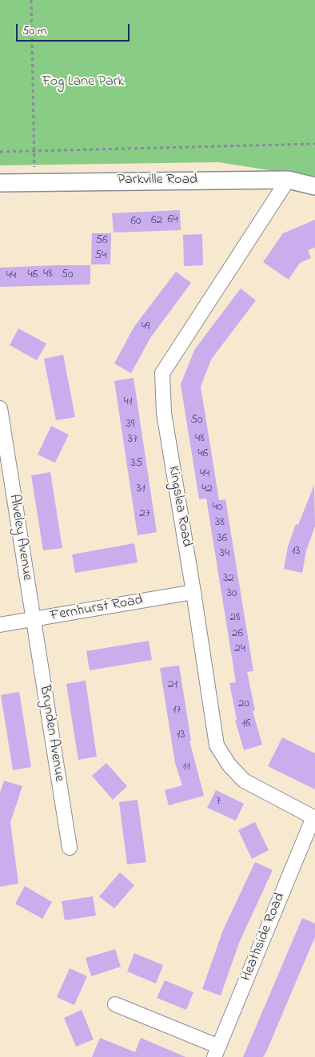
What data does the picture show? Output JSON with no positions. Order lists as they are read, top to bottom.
{
  "streets": {
    "street": [
      "Parkville Road",
      "Kingslea Road",
      "Alveley Avenue",
      "Fernhurst Road",
      "Brynden Avenue",
      "Heathside Road"
    ]
  },
  "crossings": [
    ["Parkville Road", "Kingslea Road"],
    ["Kingslea Road", "Fernhurst Road"],
    ["Kingslea Road", "Heathside Road"],
    ["Alveley Avenue", "Fernhurst Road"],
    ["Alveley Avenue", "Brynden Avenue"],
    ["Fernhurst Road", "Brynden Avenue"]
  ],
  "parks": ["Fog Lane Park"],
  "house_numbers": [
    "64",
    "62",
    "60",
    "56",
    "54",
    "48",
    "46",
    "50",
    "44",
    "49",
    "41",
    "50",
    "39",
    "48",
    "37",
    "46",
    "35",
    "44",
    "31",
    "42",
    "40",
    "27",
    "38",
    "36",
    "13",
    "34",
    "32",
    "30",
    "28",
    "26",
    "24",
    "21",
    "20",
    "17",
    "16",
    "13",
    "11",
    "7"
  ],
  "scale_bar": "50 m"
}
